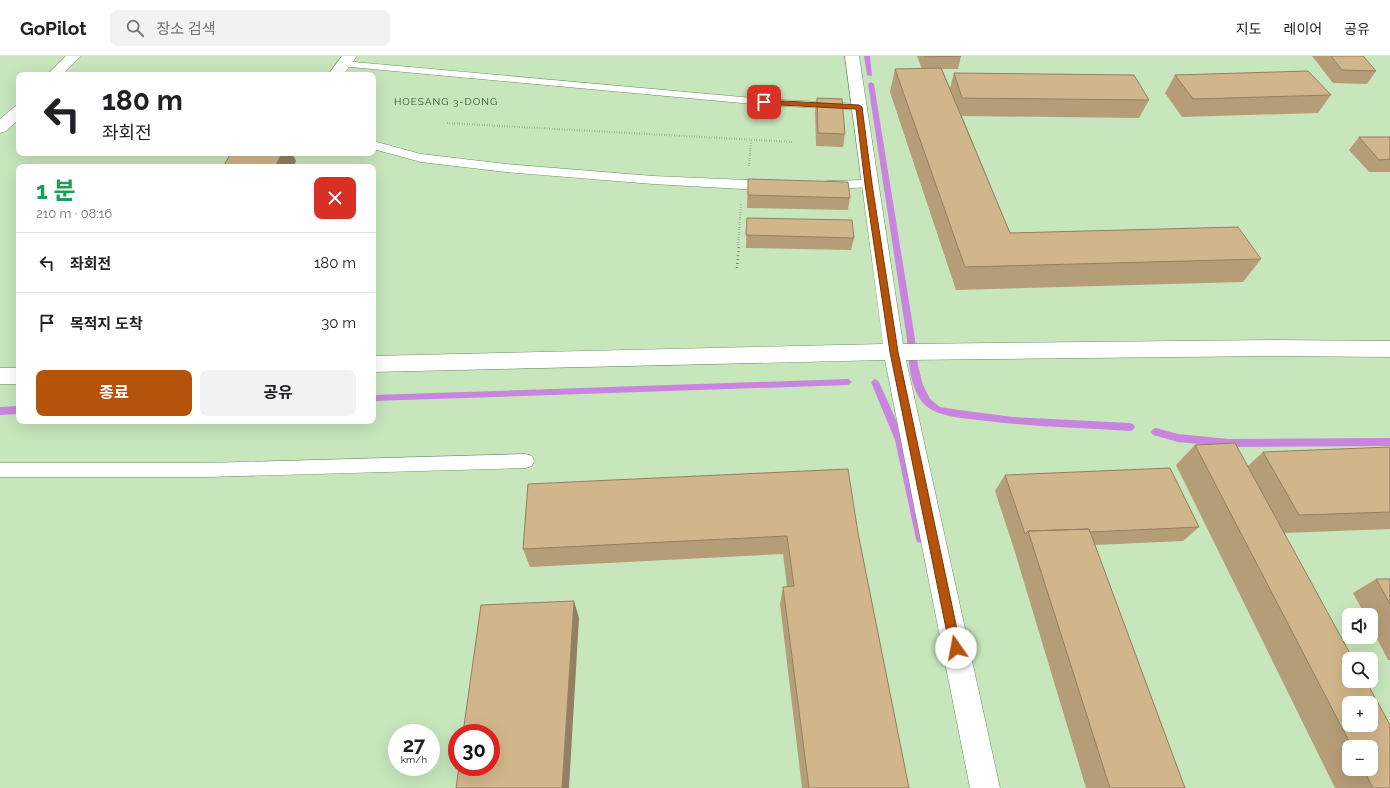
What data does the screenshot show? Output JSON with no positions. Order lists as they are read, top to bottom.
{
  "districts": ["HOESANG 3-DONG"],
  "page": {
    "header": "GoPilot",
    "search": "장소 검색",
    "nav": ["지도", "레이어", "공유"],
    "turn": ["180 m", "좌회전"],
    "heading": ["1 분", "210 m · 08:16"],
    "list": [
      {
        "name": "좌회전",
        "value": "180 m"
      },
      {
        "name": "목적지 도착",
        "value": "30 m"
      }
    ],
    "buttons": ["종료", "공유"],
    "map_buttons": ["+", "−"],
    "speed": "27 km/h",
    "limit": "30"
  }
}
